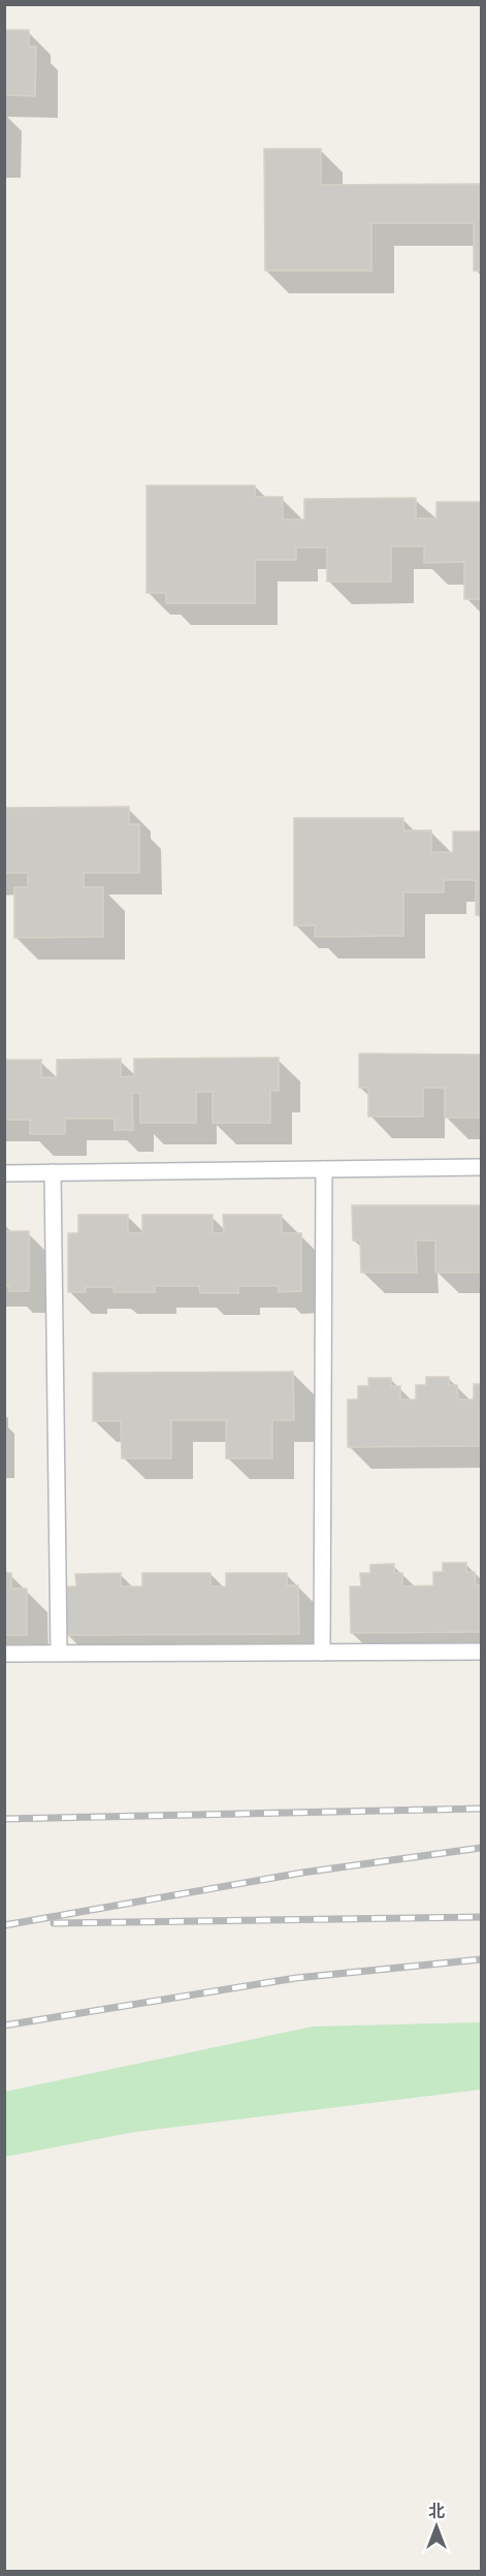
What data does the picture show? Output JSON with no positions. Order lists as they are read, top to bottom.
{
  "north": "top"
}
